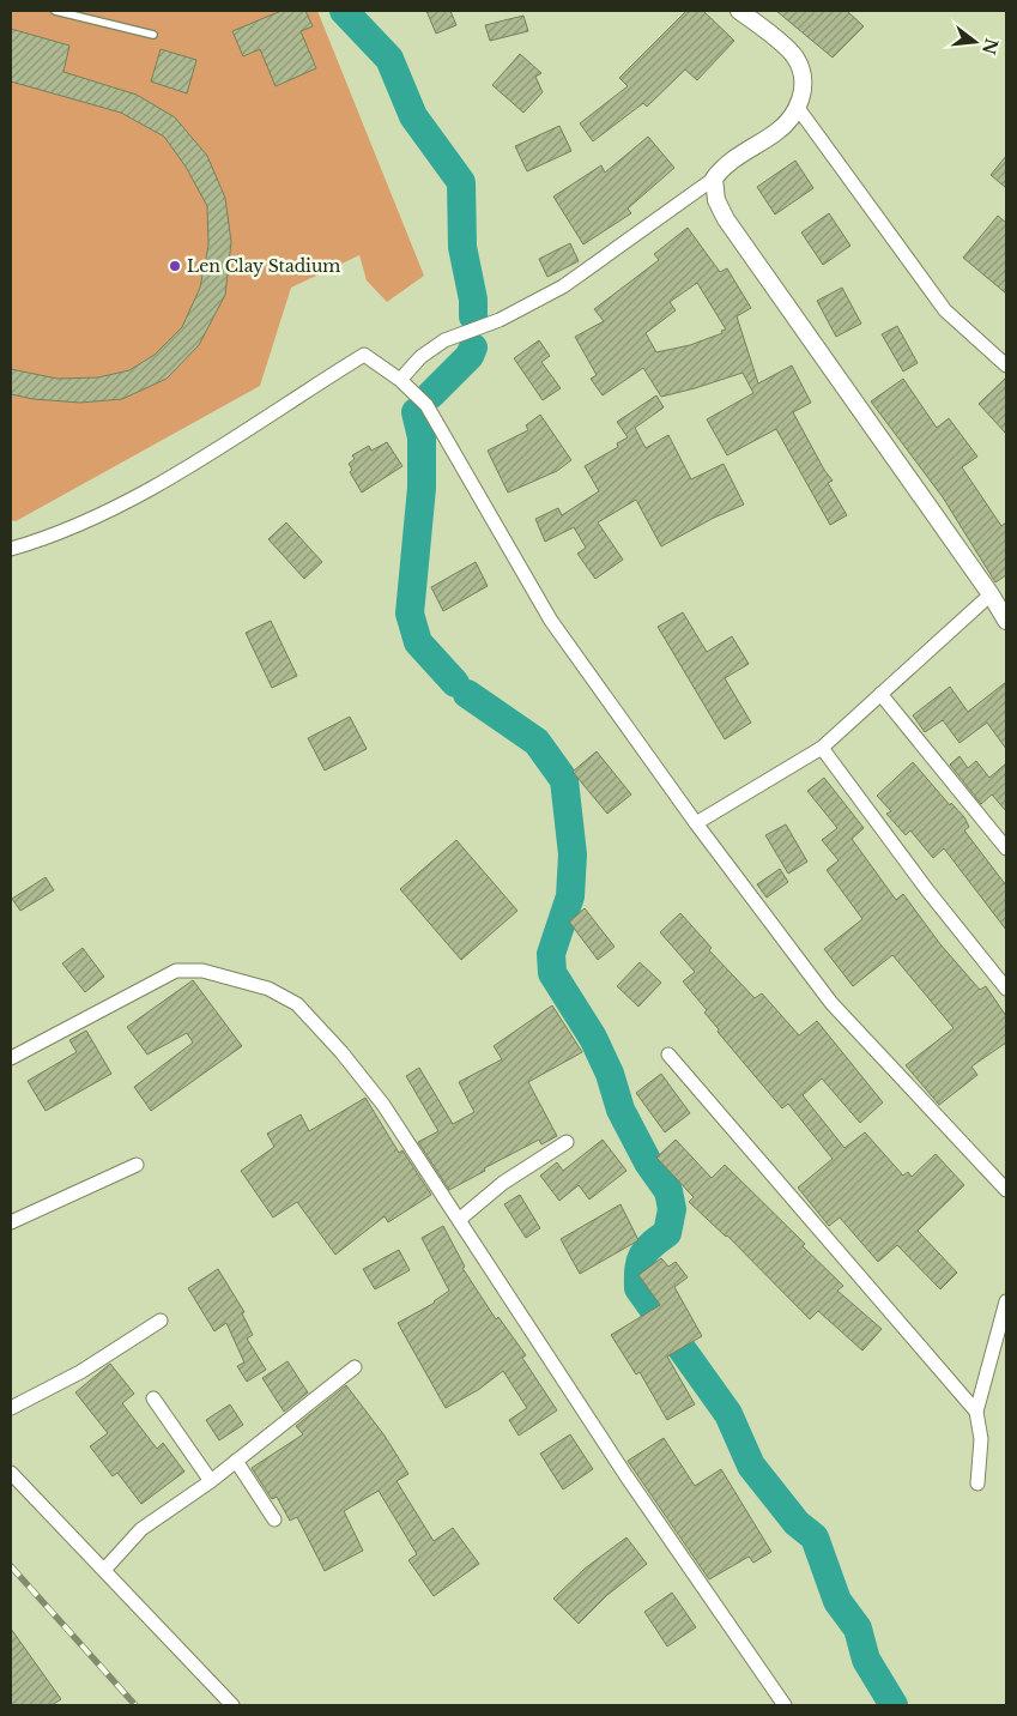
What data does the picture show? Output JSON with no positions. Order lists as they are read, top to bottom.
{
  "places": ["Len Clay Stadium"],
  "north": "right"
}
